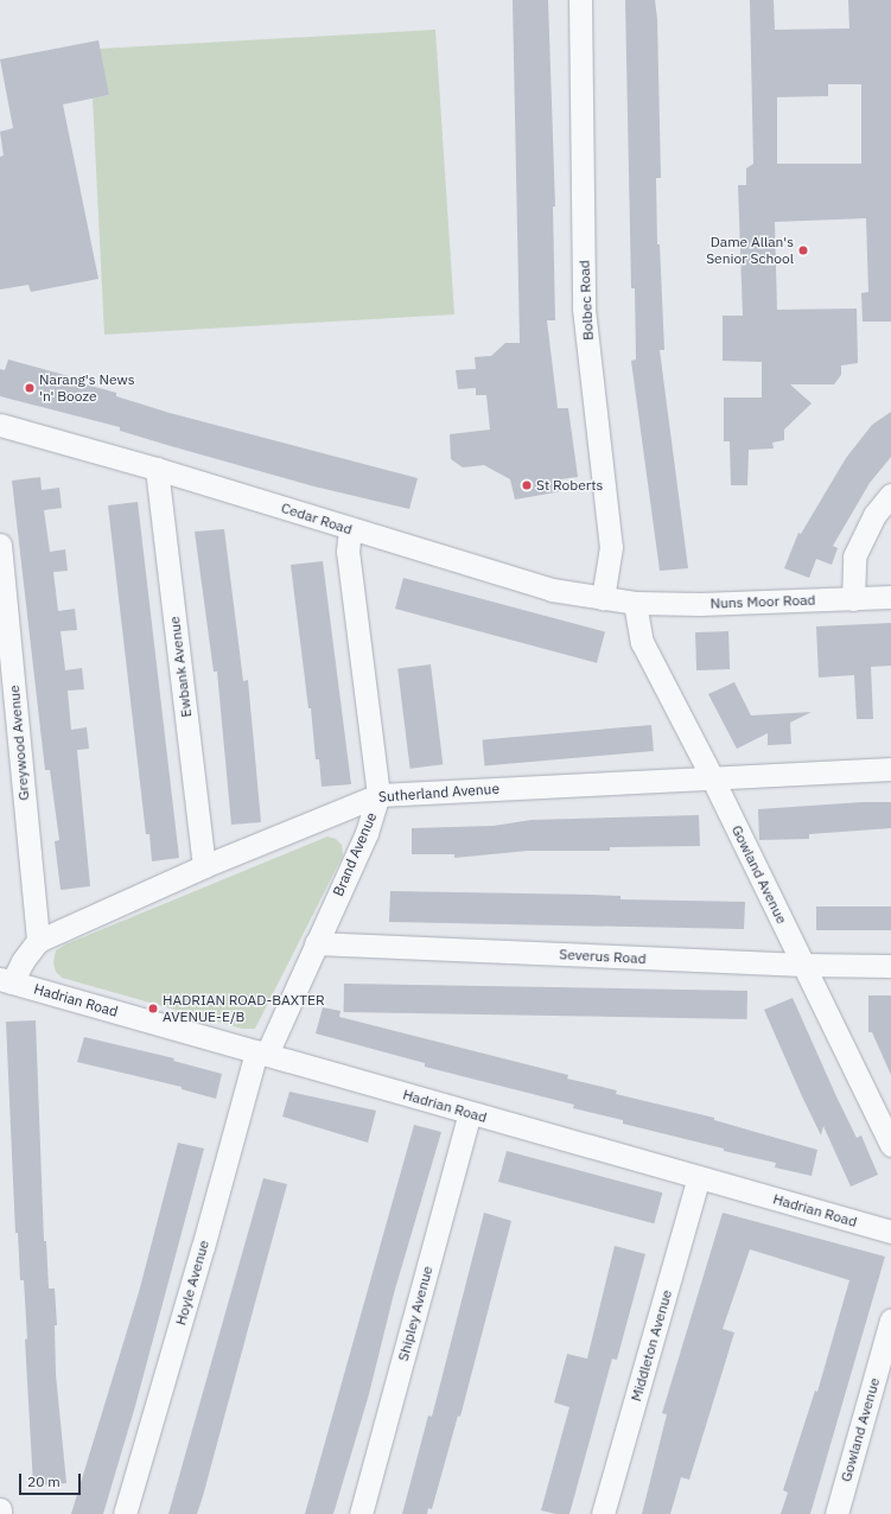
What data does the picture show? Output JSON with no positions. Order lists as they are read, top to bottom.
{
  "streets": {
    "street": [
      "Bolbec Road",
      "Cedar Road",
      "Nuns Moor Road",
      "Ewbank Avenue",
      "Greywood Avenue",
      "Sutherland Avenue",
      "Brand Avenue",
      "Gowland Avenue",
      "Severus Road",
      "Hadrian Road",
      "Hoyle Avenue",
      "Shipley Avenue",
      "Middleton Avenue"
    ]
  },
  "crossings": [
    ["Bolbec Road", "Cedar Road"],
    ["Cedar Road", "Nuns Moor Road"],
    ["Cedar Road", "Ewbank Avenue"],
    ["Cedar Road", "Brand Avenue"],
    ["Cedar Road", "Gowland Avenue"],
    ["Nuns Moor Road", "Gowland Avenue"],
    ["Ewbank Avenue", "Sutherland Avenue"],
    ["Greywood Avenue", "Sutherland Avenue"],
    ["Sutherland Avenue", "Brand Avenue"],
    ["Sutherland Avenue", "Gowland Avenue"],
    ["Sutherland Avenue", "Hadrian Road"],
    ["Brand Avenue", "Severus Road"],
    ["Brand Avenue", "Hadrian Road"],
    ["Brand Avenue", "Hoyle Avenue"],
    ["Gowland Avenue", "Severus Road"],
    ["Hadrian Road", "Hoyle Avenue"],
    ["Hadrian Road", "Shipley Avenue"],
    ["Hadrian Road", "Middleton Avenue"]
  ],
  "places": [
    "Dame Allan's Senior School",
    "Narang's News 'n' Booze",
    "St Roberts",
    "HADRIAN ROAD-BAXTER AVENUE-E/B"
  ],
  "scale_bar": "20 m"
}
